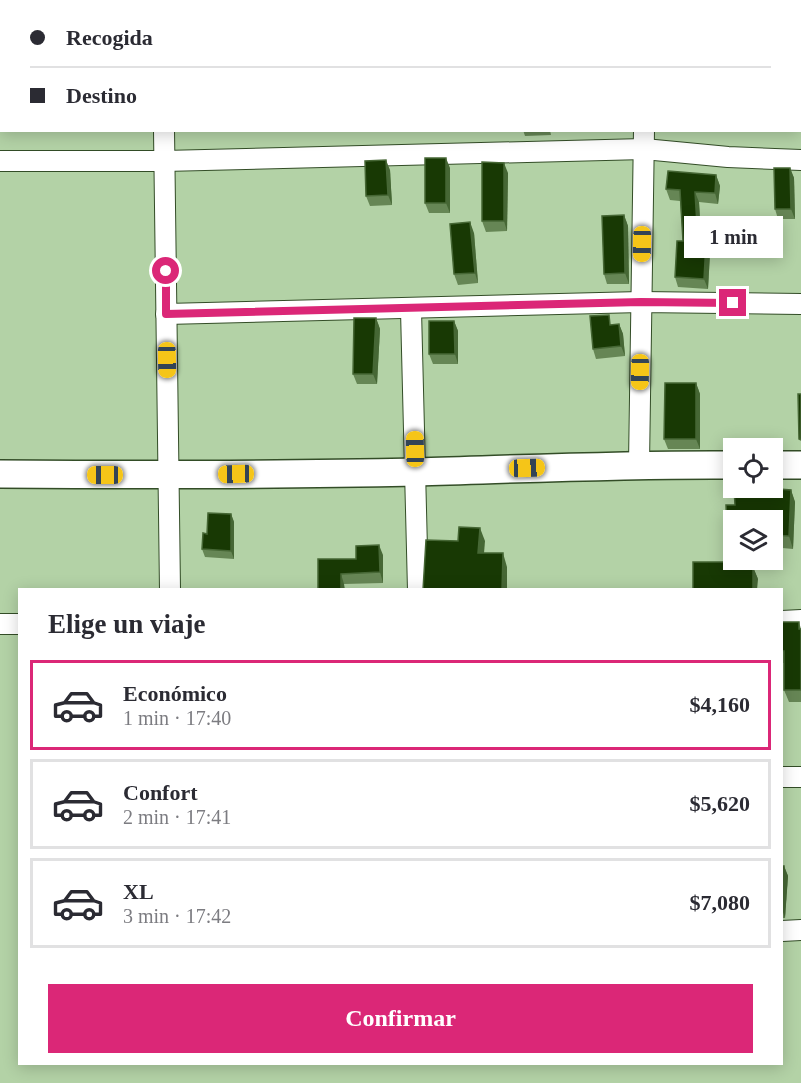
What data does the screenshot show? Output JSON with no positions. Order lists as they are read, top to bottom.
{
  "page": {
    "banner": ["Recogida", "Destino"],
    "bubble": "1 min",
    "heading": "Elige un viaje",
    "list": [
      {
        "name": "Económico",
        "note": "1 min · 17:40",
        "value": "$4,160"
      },
      {
        "name": "Confort",
        "note": "2 min · 17:41",
        "value": "$5,620"
      },
      {
        "name": "XL",
        "note": "3 min · 17:42",
        "value": "$7,080"
      }
    ],
    "buttons": "Confirmar"
  }
}
